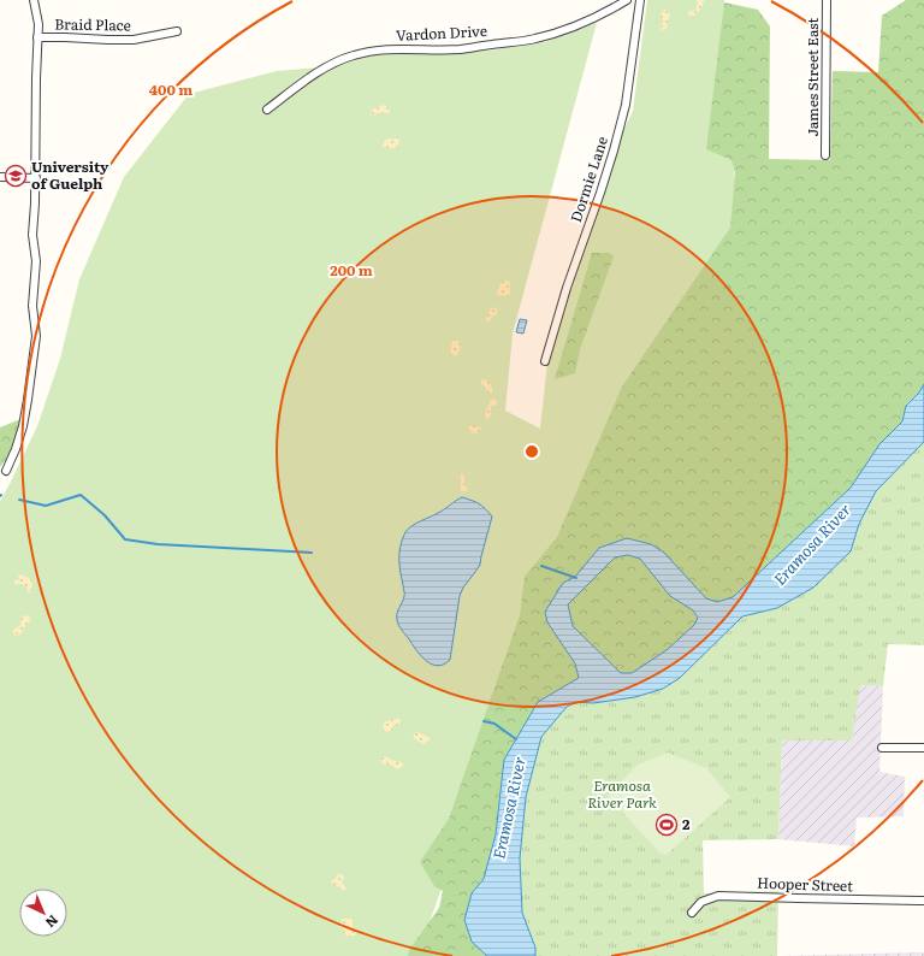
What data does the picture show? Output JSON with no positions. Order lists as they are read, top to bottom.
{
  "streets": {
    "street": [
      "Braid Place",
      "Vardon Drive",
      "James Street East",
      "Dormie Lane",
      "Hooper Street"
    ]
  },
  "water": ["Eramosa River"],
  "parks": ["Eramosa River Park"],
  "places": {
    "school or university": ["University of Guelph"],
    "sports": ["2"]
  },
  "north": "bottom right",
  "rings": ["400 m", "200 m"]
}
